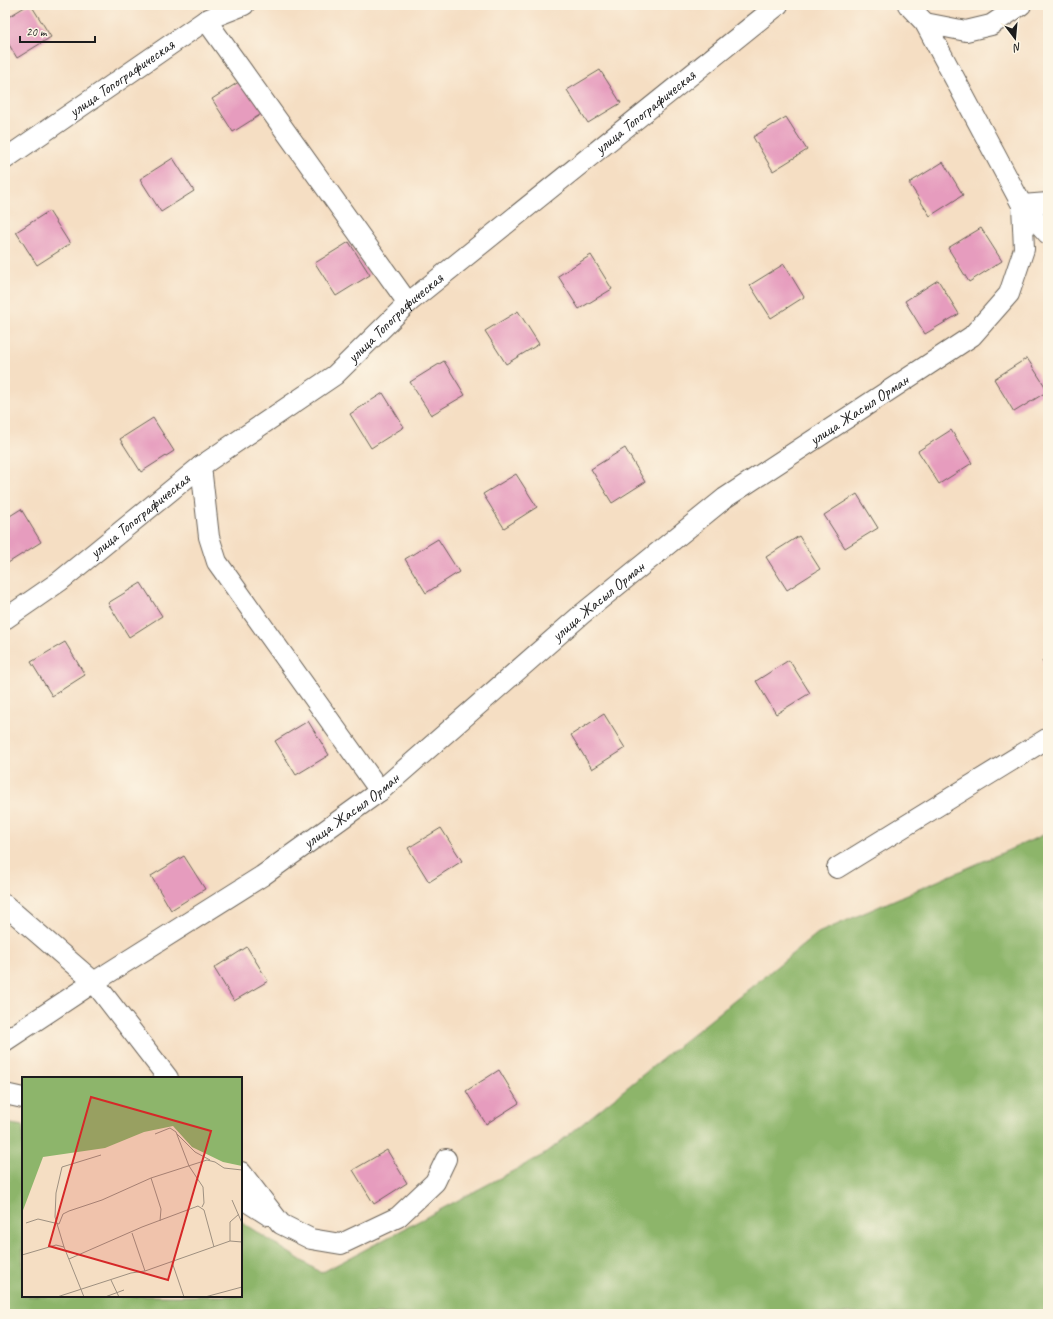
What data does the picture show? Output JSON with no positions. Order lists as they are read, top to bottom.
{
  "streets": {
    "street": ["улица Топографическая", "улица Жасыл Орман"]
  },
  "scale_bar": "20 m",
  "north": "bottom"
}
